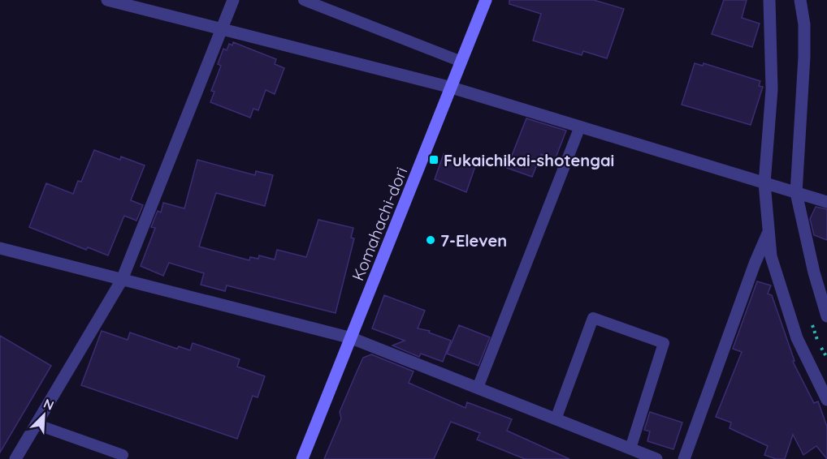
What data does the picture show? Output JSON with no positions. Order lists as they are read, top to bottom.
{
  "streets": {
    "street": ["Komahachi-dori"]
  },
  "places": {
    "transit": ["Fukaichikai-shotengai"],
    "other": ["7-Eleven"]
  },
  "north": "top right"
}
